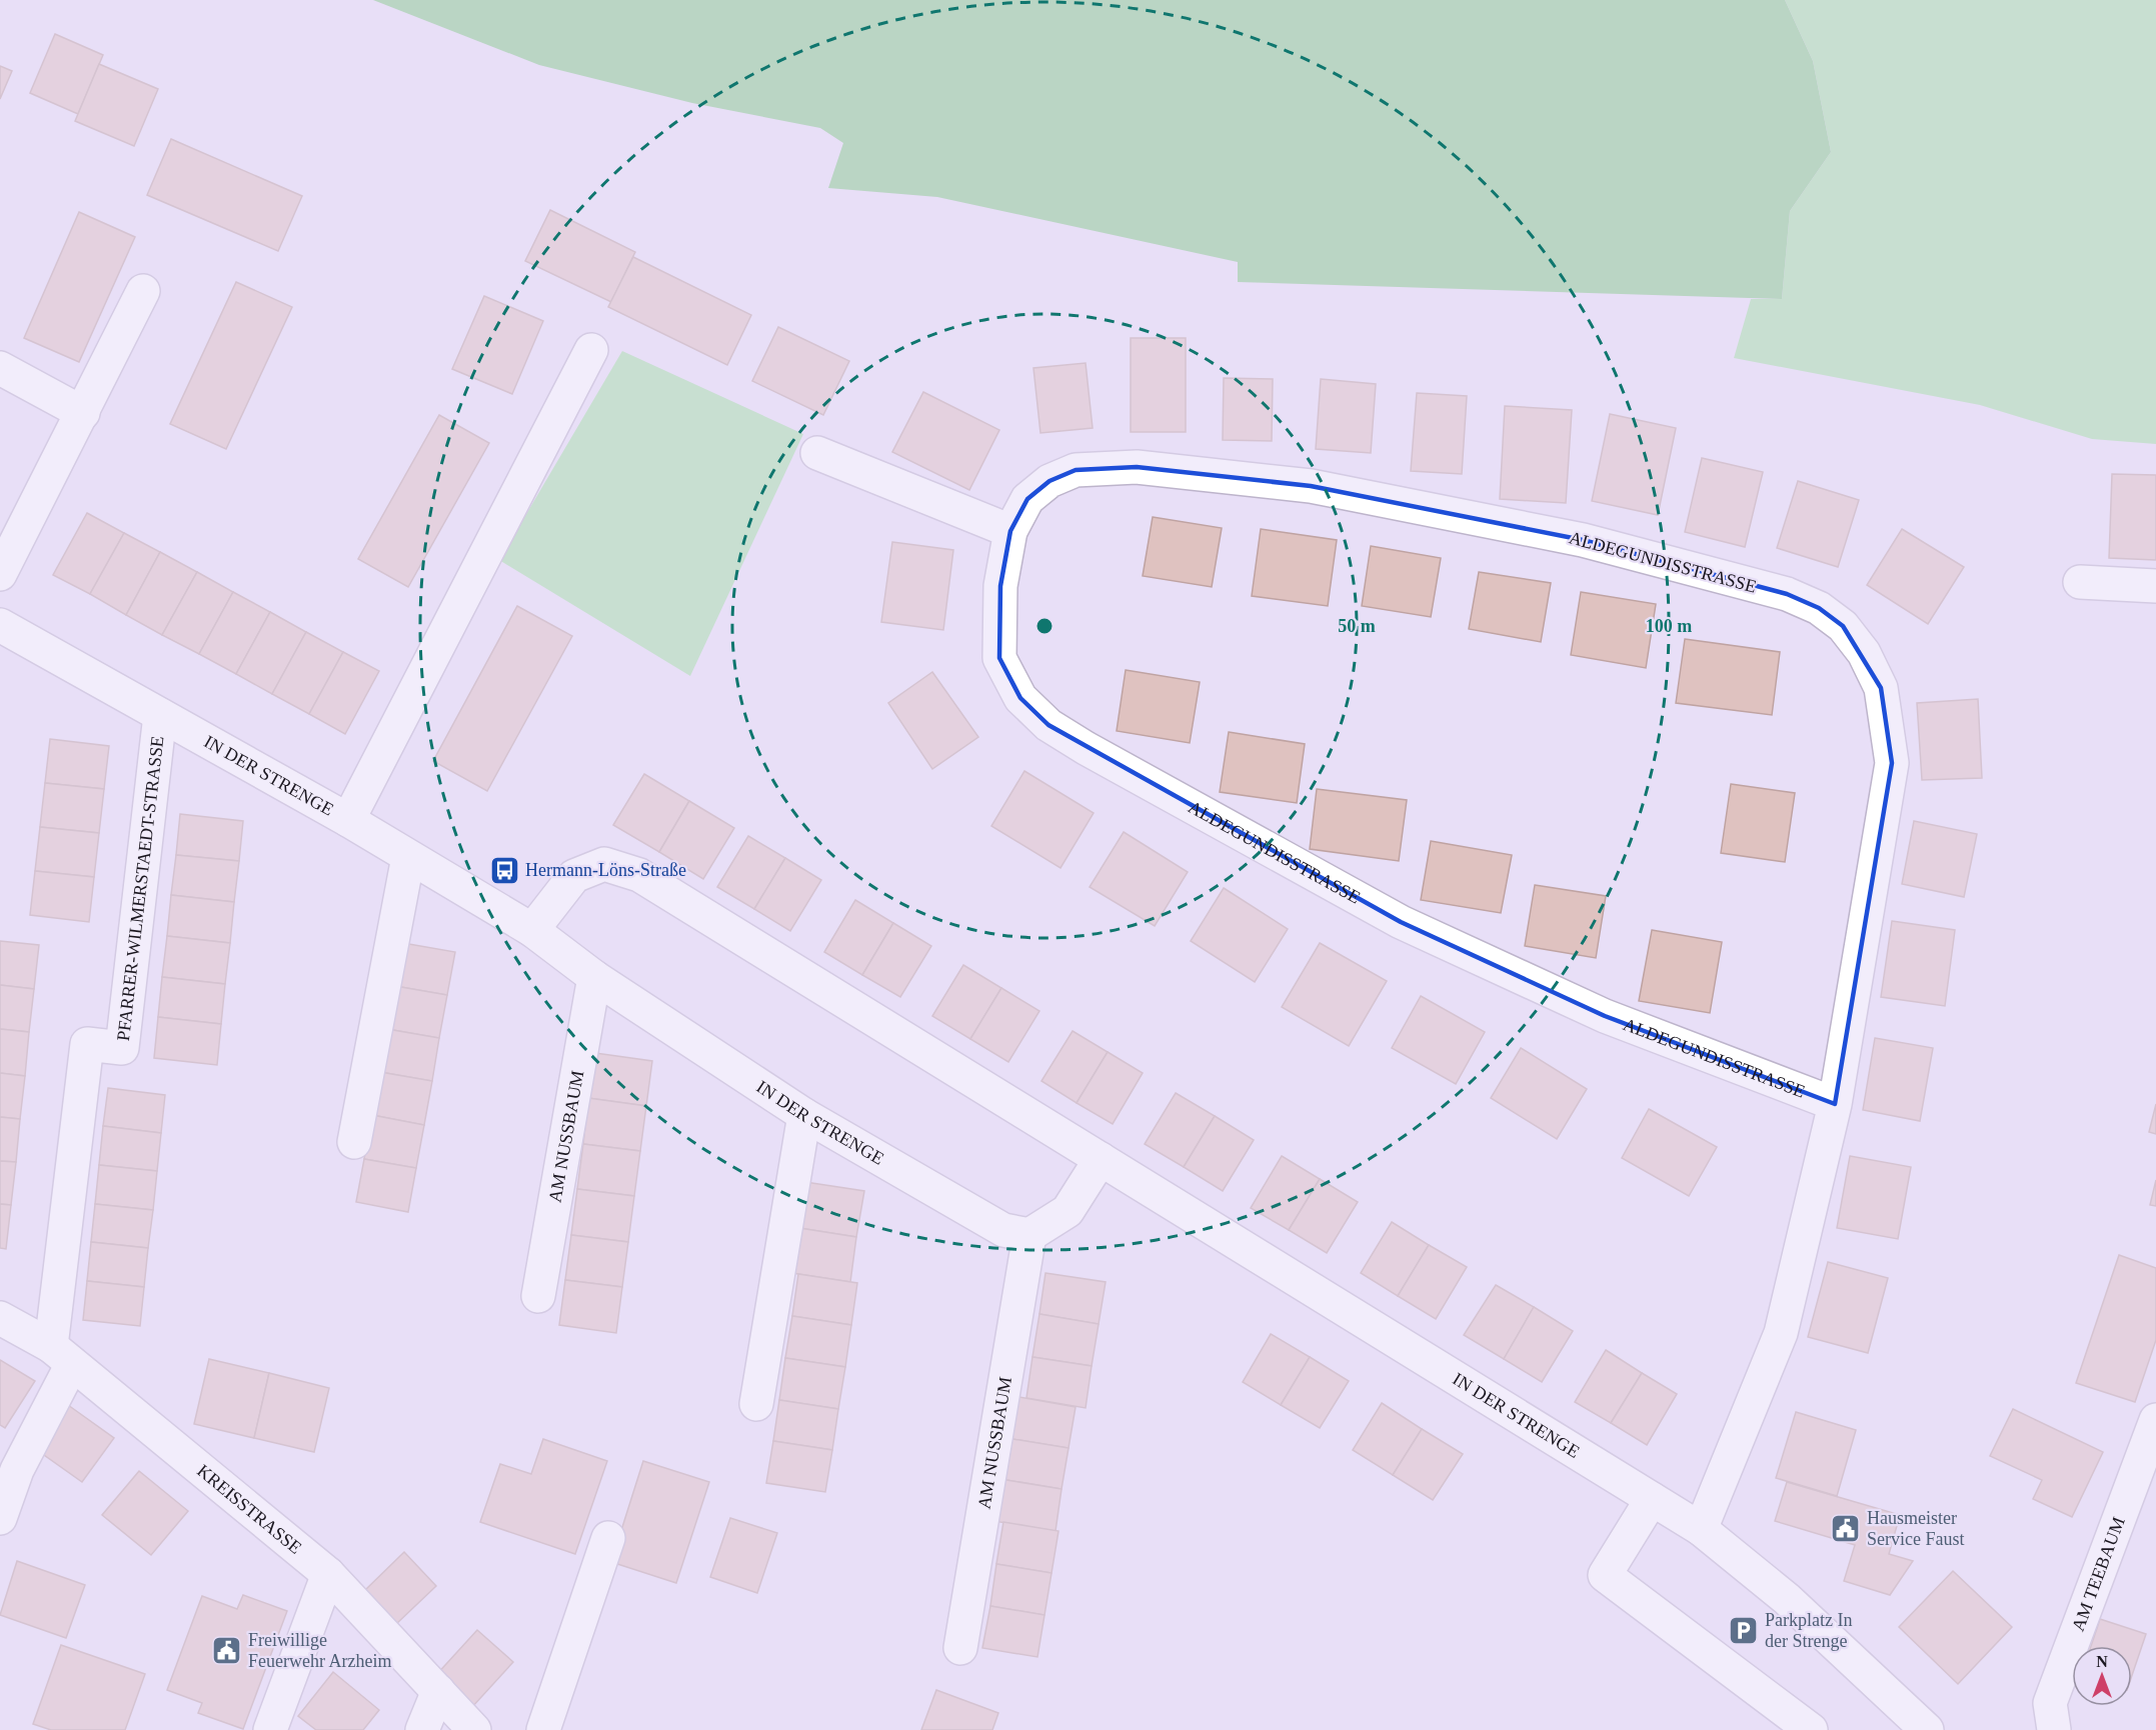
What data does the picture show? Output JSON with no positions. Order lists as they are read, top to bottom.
{
  "streets": {
    "street": [
      "ALDEGUNDISSTRASSE",
      "IN DER STRENGE",
      "PFARRER-WILMERSTAEDT-STRASSE",
      "AM NUSSBAUM",
      "KREISSTRASSE",
      "AM TEEBAUM"
    ]
  },
  "crossings": [
    ["ALDEGUNDISSTRASSE", "IN DER STRENGE"],
    ["IN DER STRENGE", "PFARRER-WILMERSTAEDT-STRASSE"],
    ["IN DER STRENGE", "AM NUSSBAUM"],
    ["PFARRER-WILMERSTAEDT-STRASSE", "KREISSTRASSE"]
  ],
  "places": {
    "bus stop": ["Hermann-Löns-Straße"],
    "public building": ["Hausmeister Service Faust", "Freiwillige Feuerwehr Arzheim"],
    "parking": ["Parkplatz In der Strenge"]
  },
  "north": "top",
  "rings": ["50 m", "100 m"]
}
